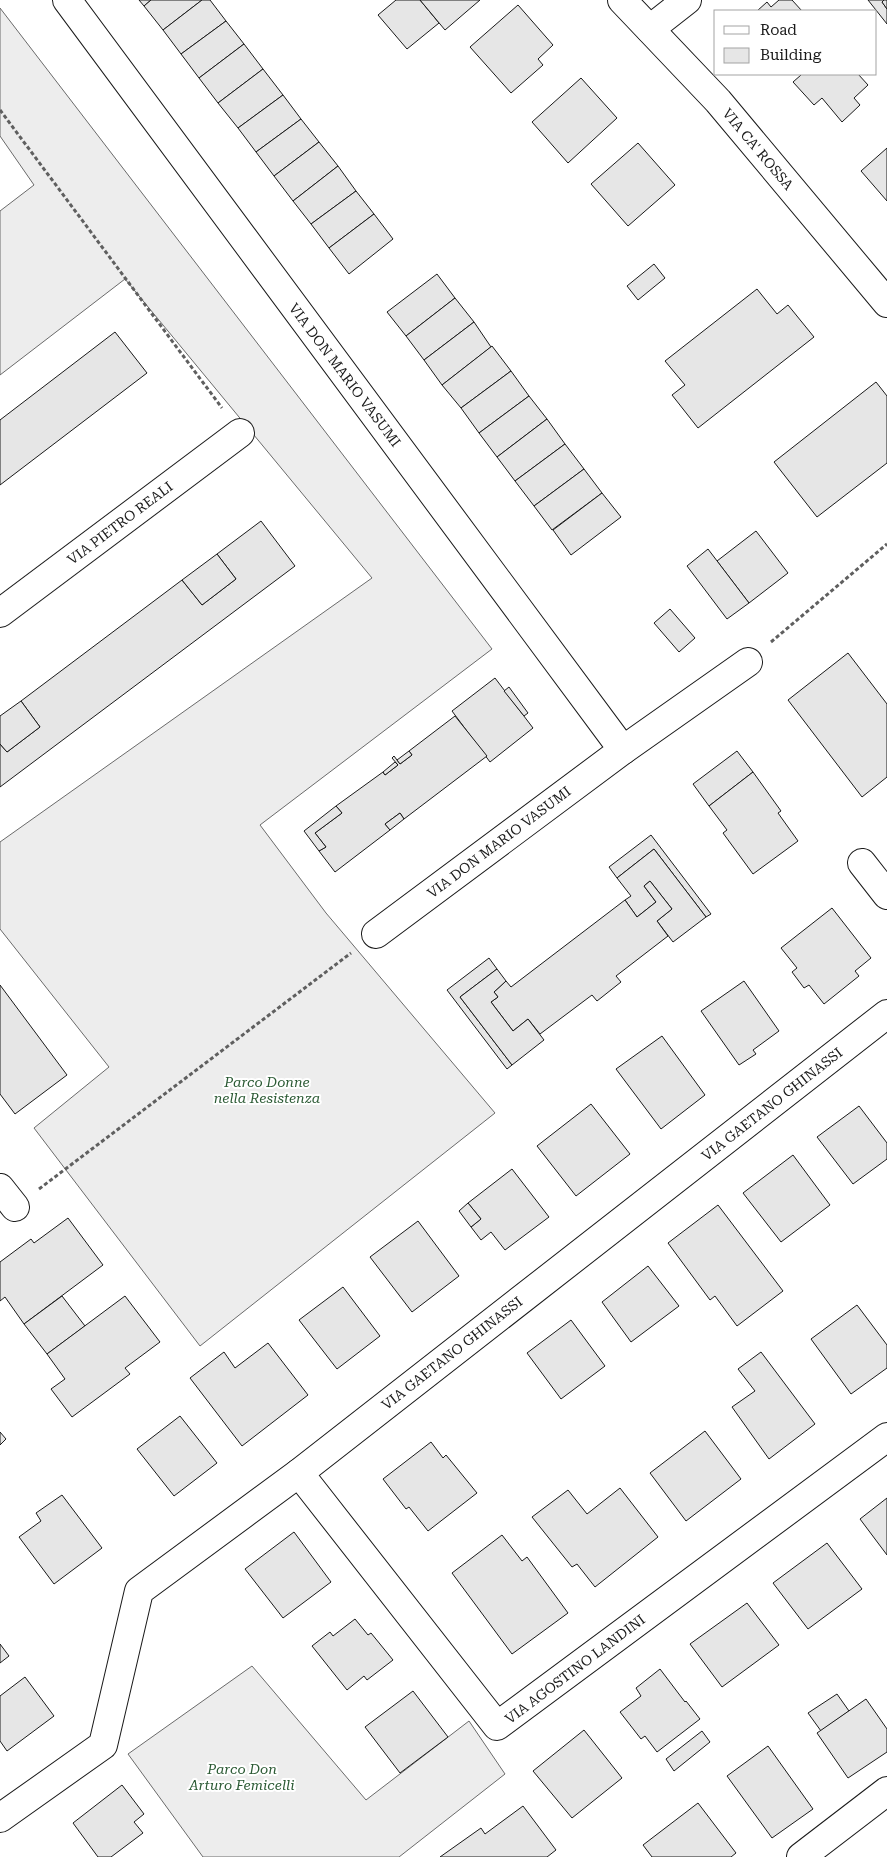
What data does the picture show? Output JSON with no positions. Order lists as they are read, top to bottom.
{
  "streets": {
    "street": [
      "VIA CA' ROSSA",
      "VIA DON MARIO VASUMI",
      "VIA PIETRO REALI",
      "VIA GAETANO GHINASSI",
      "VIA AGOSTINO LANDINI"
    ]
  },
  "crossings": [
    ["VIA GAETANO GHINASSI", "VIA AGOSTINO LANDINI"]
  ],
  "parks": ["Parco Donne nella Resistenza", "Parco Don Arturo Femicelli"],
  "legend": ["Road", "Building"]
}
